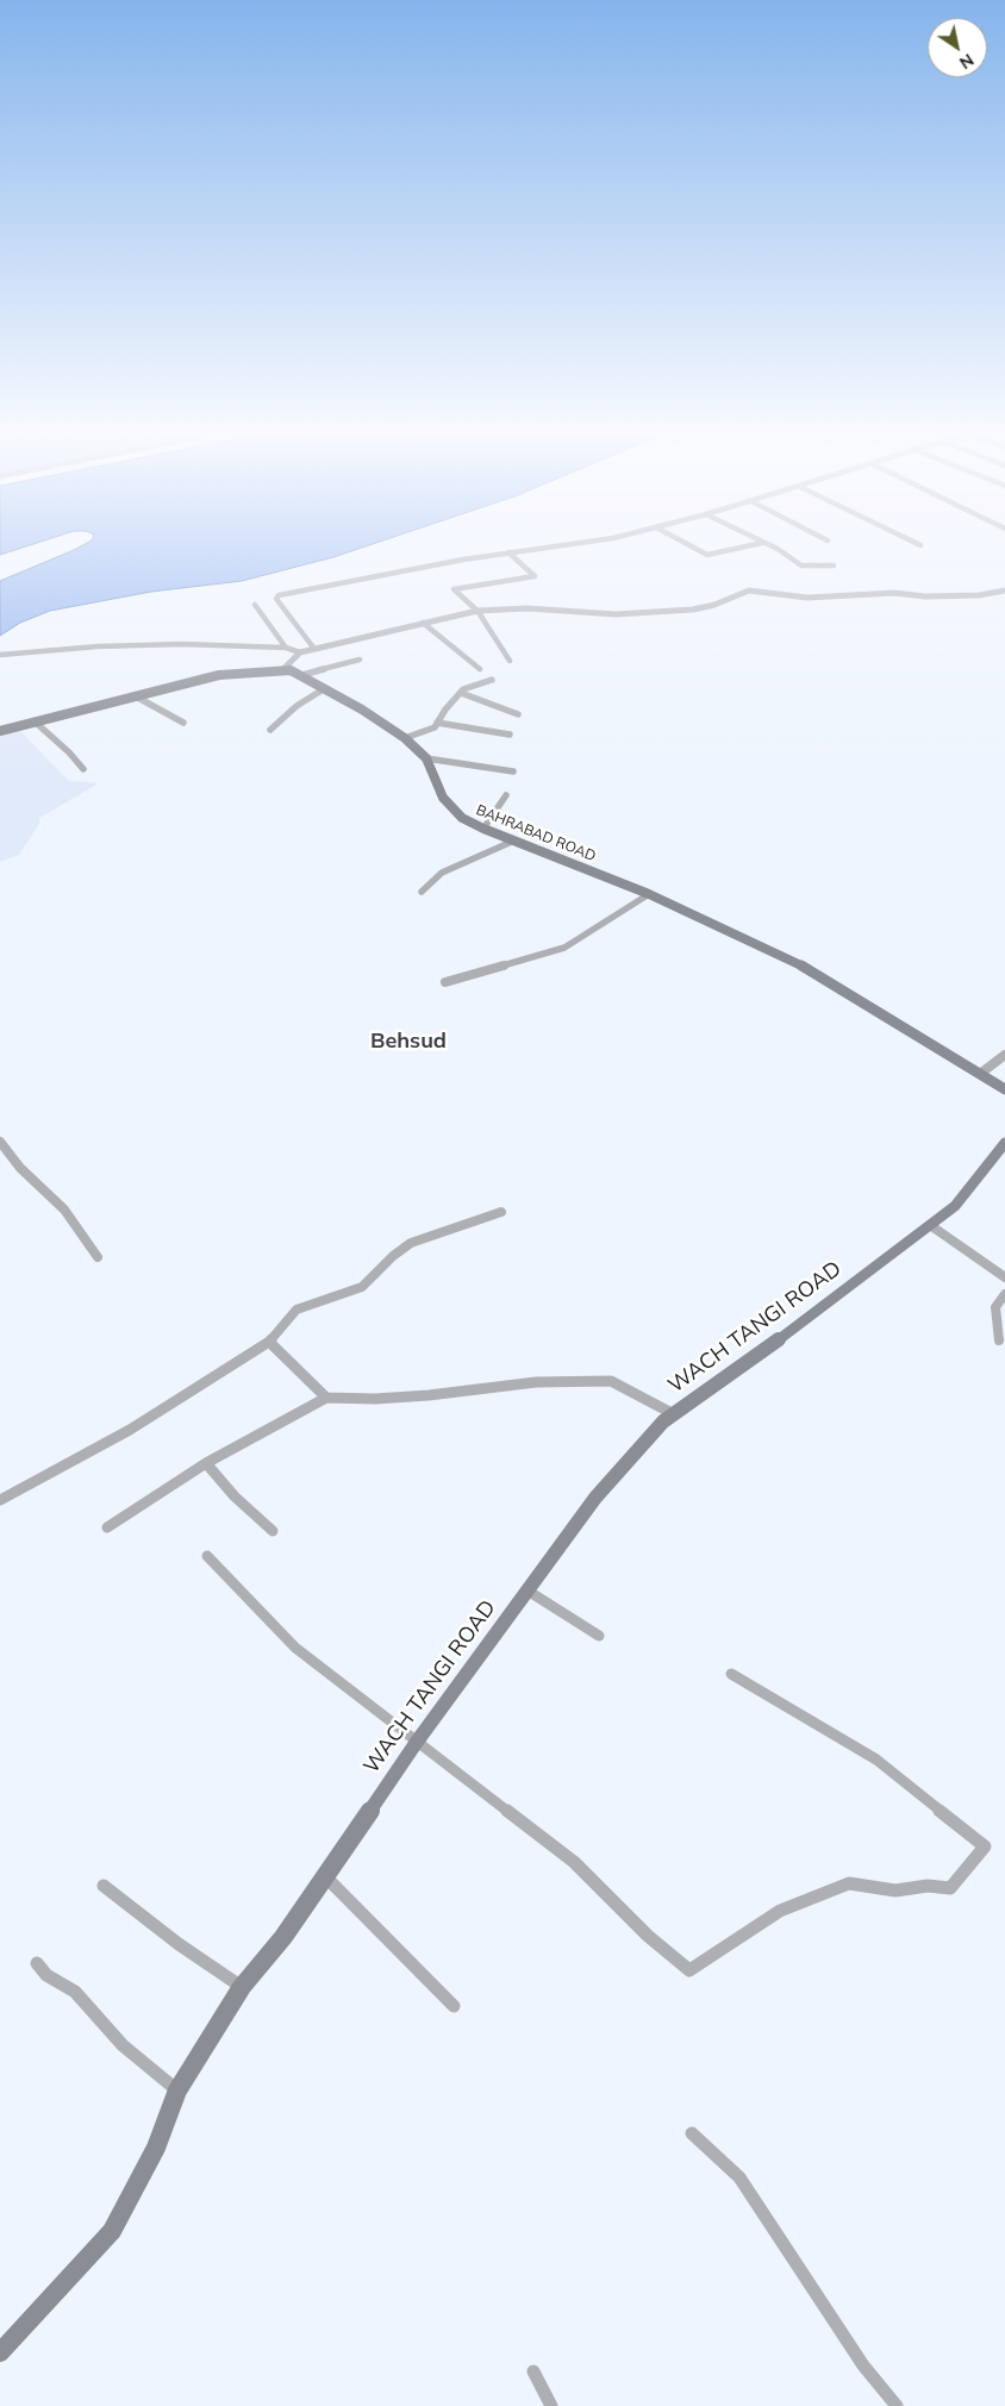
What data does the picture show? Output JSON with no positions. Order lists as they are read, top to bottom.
{
  "streets": {
    "main road": ["BAHRABAD ROAD", "WACH TANGI ROAD"]
  },
  "districts": ["Behsud"],
  "north": "bottom right"
}
